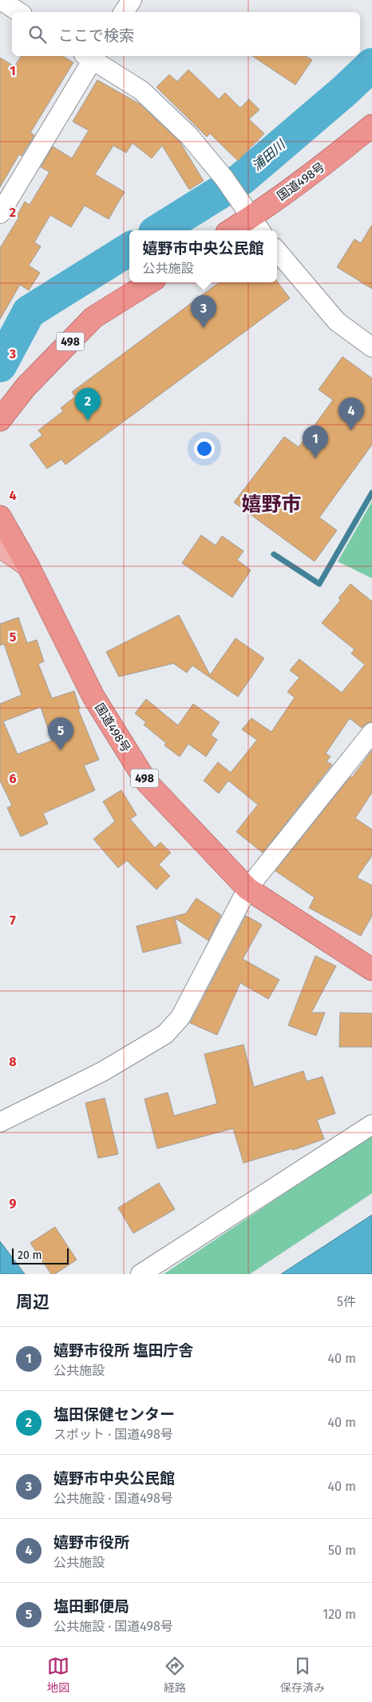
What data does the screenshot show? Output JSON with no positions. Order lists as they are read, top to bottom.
{
  "streets": {
    "highway": ["国道498号", "498"]
  },
  "districts": ["嬉野市"],
  "water": ["浦田川"],
  "scale_bar": "20 m",
  "page": {
    "search": "ここで検索",
    "popup": ["嬉野市中央公民館", "公共施設"],
    "pins": [
      "3",
      "2",
      "4",
      "1",
      "5"
    ],
    "scale": "20 m",
    "heading": ["周辺", "5件"],
    "list": [
      {
        "mark": "1",
        "name": "嬉野市役所 塩田庁舎",
        "note": "公共施設",
        "value": "40 m"
      },
      {
        "mark": "2",
        "name": "塩田保健センター",
        "note": "スポット · 国道498号",
        "value": "40 m"
      },
      {
        "mark": "3",
        "name": "嬉野市中央公民館",
        "note": "公共施設 · 国道498号",
        "value": "40 m"
      },
      {
        "mark": "4",
        "name": "嬉野市役所",
        "note": "公共施設",
        "value": "50 m"
      },
      {
        "mark": "5",
        "name": "塩田郵便局",
        "note": "公共施設 · 国道498号",
        "value": "120 m"
      }
    ],
    "nav": ["地図", "経路", "保存済み"]
  },
  "grid": {
    "rows": [
      "1",
      "2",
      "3",
      "4",
      "5",
      "6",
      "7",
      "8",
      "9"
    ]
  }
}
